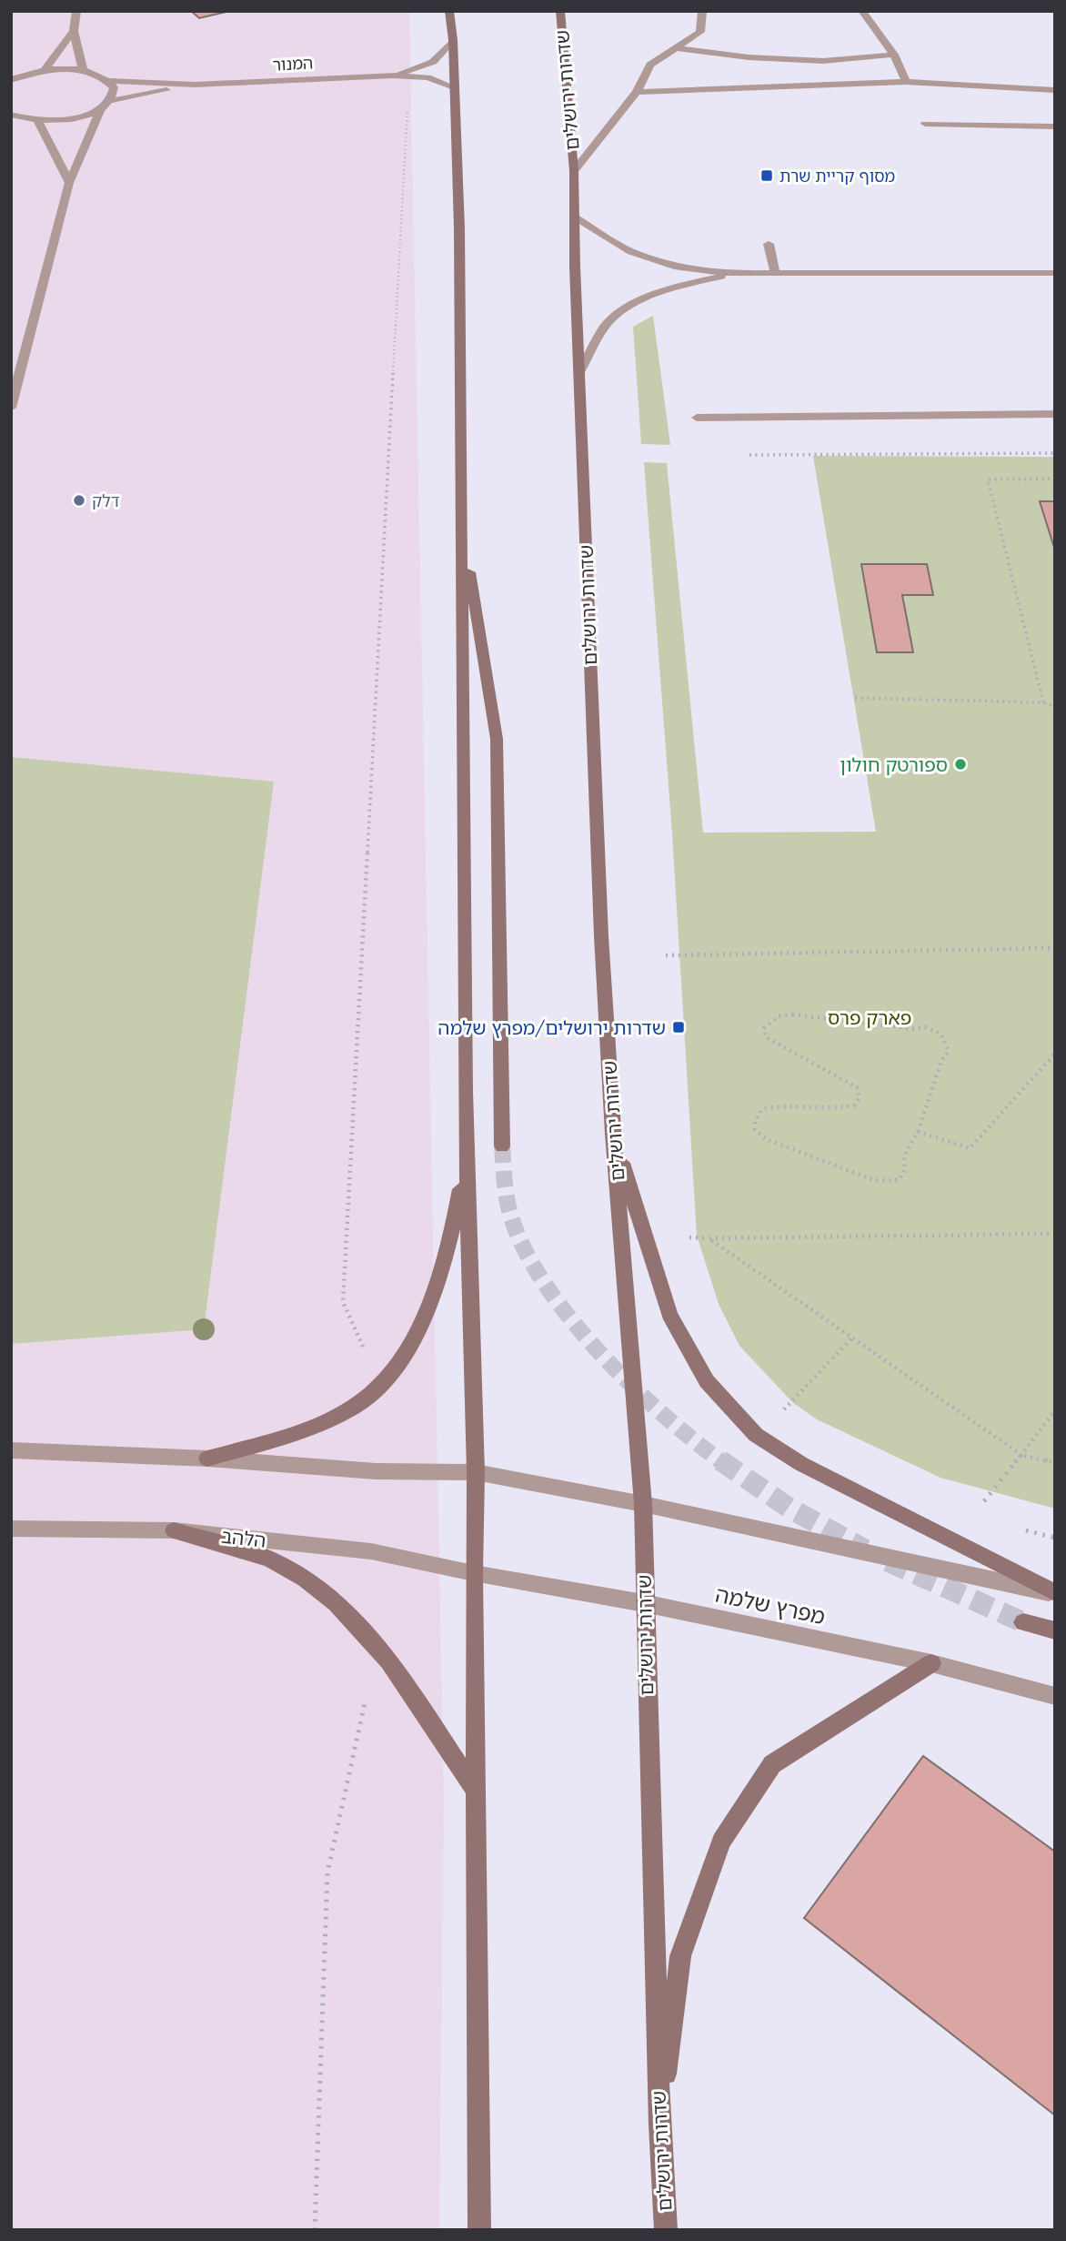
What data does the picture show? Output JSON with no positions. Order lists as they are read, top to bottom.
{
  "streets": {
    "main road": ["שדרות ירושלים"],
    "street": ["המנור", "הלהב", "מפרץ שלמה"]
  },
  "crossings": [
    ["שדרות ירושלים", "מפרץ שלמה"],
    ["הלהב", "מפרץ שלמה"]
  ],
  "parks": ["פארק פרס"],
  "places": {
    "transit": ["מסוף קריית שרת", "שדרות ירושלים/מפרץ שלמה"],
    "other": ["דלק", "ספורטק חולון"]
  }
}
